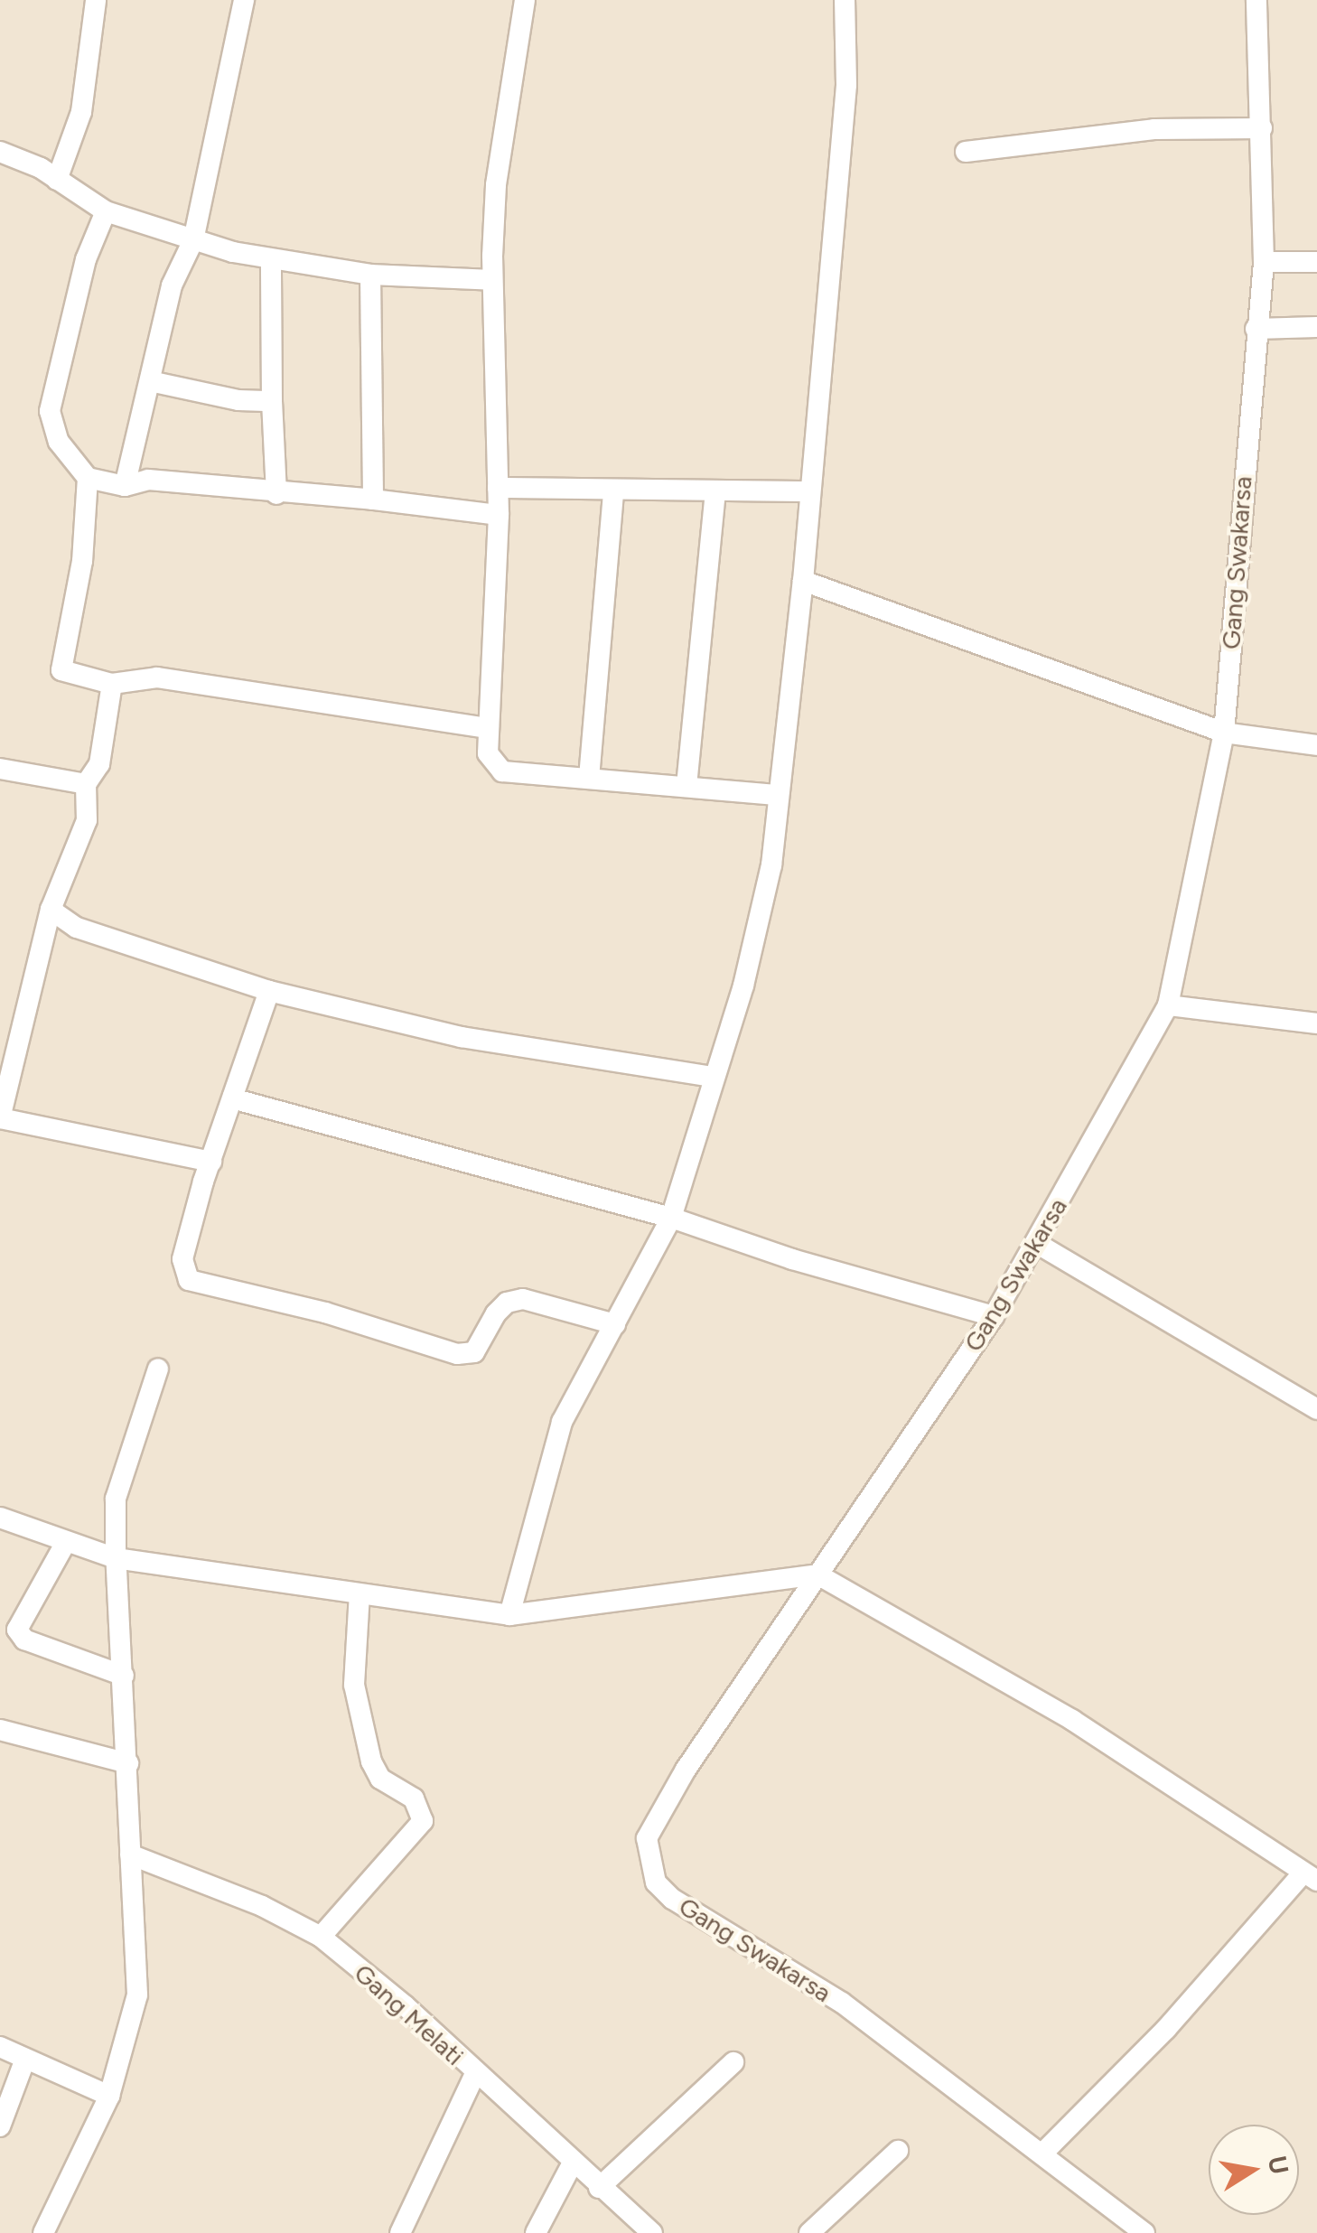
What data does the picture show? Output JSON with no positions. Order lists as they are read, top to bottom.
{
  "streets": {
    "street": ["Gang Swakarsa", "Gang Melati"]
  },
  "north": "right"
}
